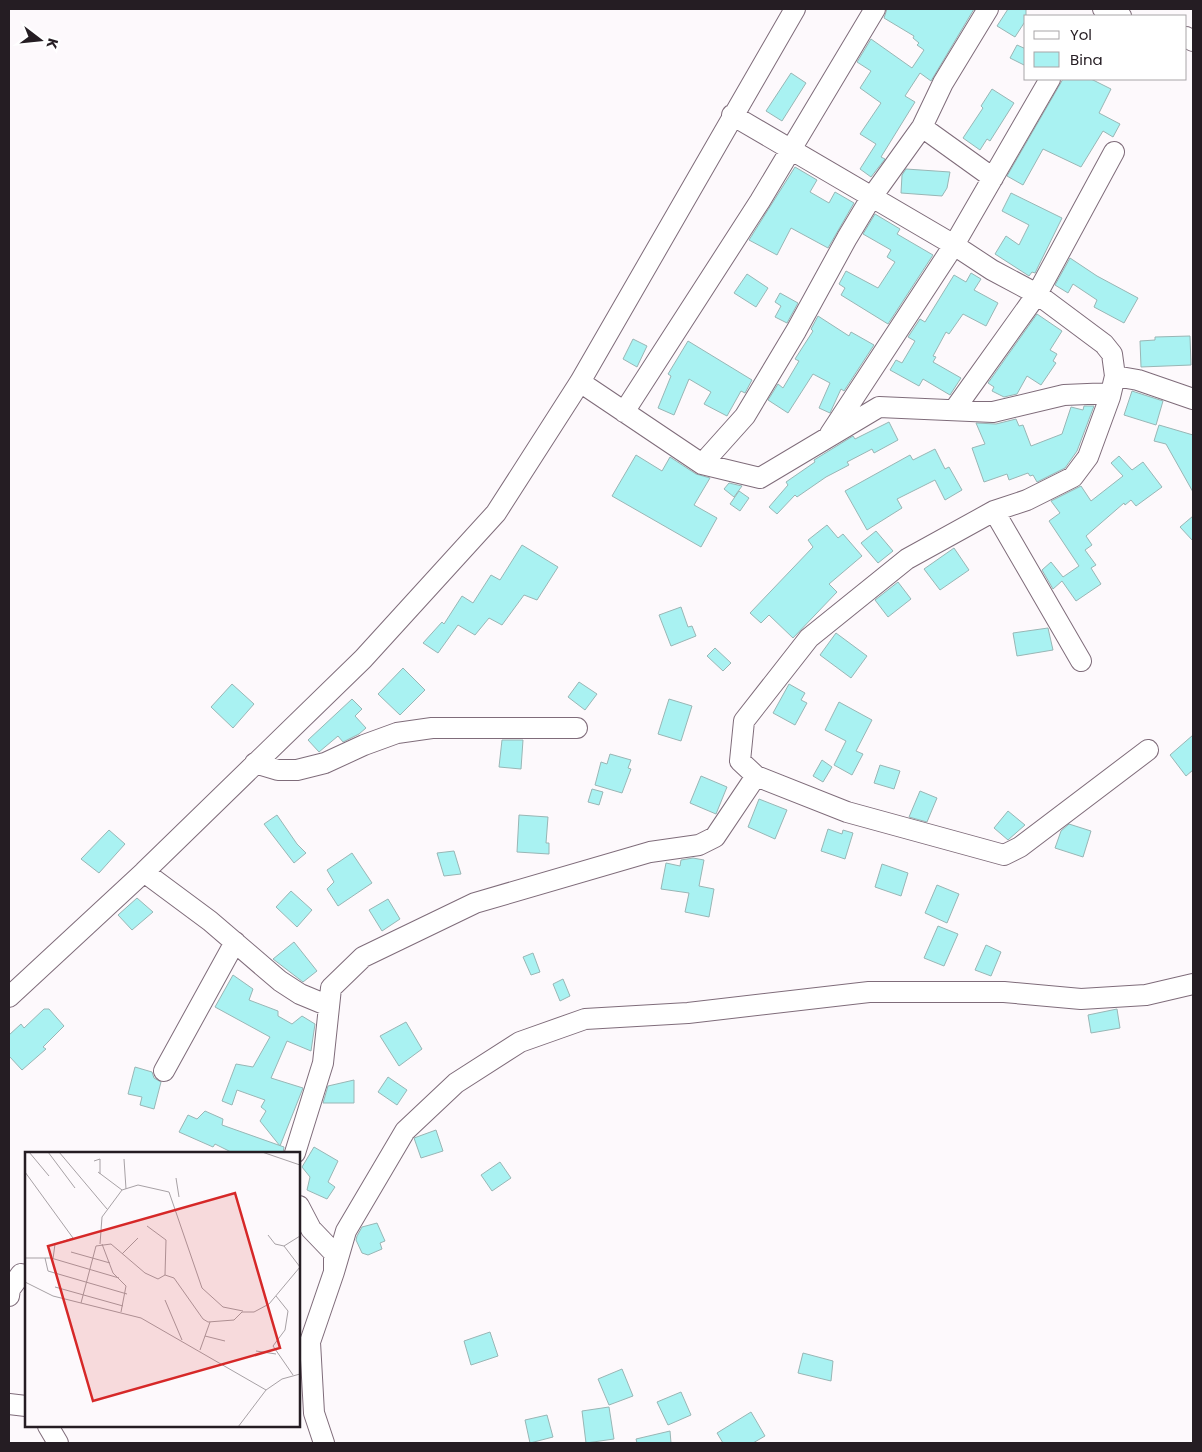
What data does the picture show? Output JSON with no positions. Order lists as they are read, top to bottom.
{
  "legend": ["Yol", "Bina"],
  "north": "right"
}
